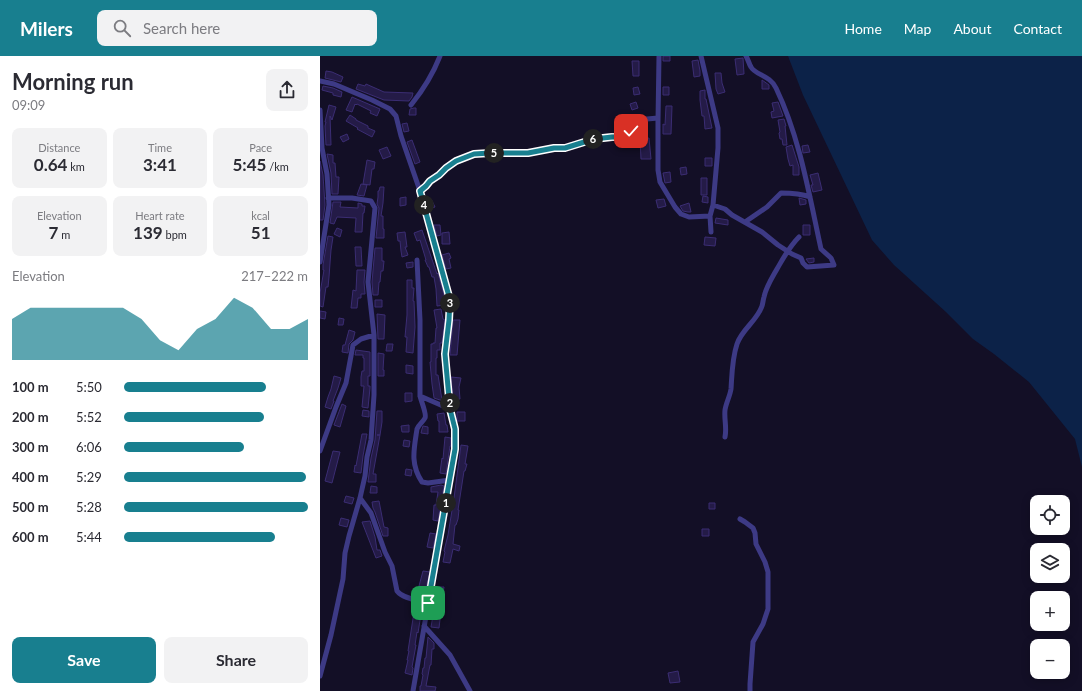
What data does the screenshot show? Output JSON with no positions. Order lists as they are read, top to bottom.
{
  "page": {
    "header": "Milers",
    "search": "Search here",
    "nav": [
      "Home",
      "Map",
      "About",
      "Contact"
    ],
    "heading": ["Morning run", "09:09"],
    "stats": [
      ["Distance", "0.64 km"],
      ["Time", "3:41"],
      ["Pace", "5:45 /km"],
      ["Elevation", "7 m"],
      ["Heart rate", "139 bpm"],
      ["kcal", "51"]
    ],
    "pins": [
      "6",
      "5",
      "4",
      "3",
      "2",
      "1"
    ],
    "chart": ["Elevation", "217–222 m"],
    "list": [
      {
        "name": "100 m",
        "note": "5:50"
      },
      {
        "name": "200 m",
        "note": "5:52"
      },
      {
        "name": "300 m",
        "note": "6:06"
      },
      {
        "name": "400 m",
        "note": "5:29"
      },
      {
        "name": "500 m",
        "note": "5:28"
      },
      {
        "name": "600 m",
        "note": "5:44"
      }
    ],
    "map_buttons": ["+", "−"],
    "buttons": ["Save", "Share"]
  }
}
